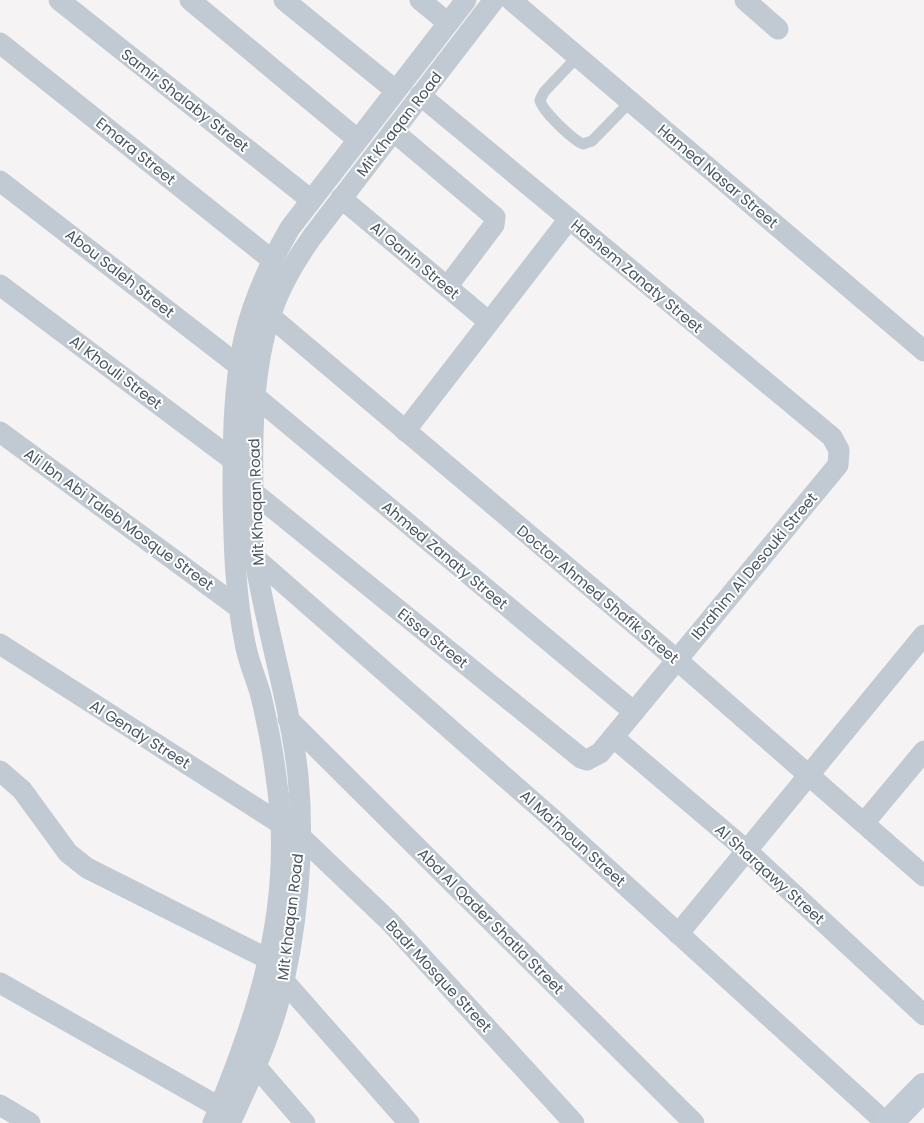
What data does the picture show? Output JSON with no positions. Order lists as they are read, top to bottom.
{
  "streets": {
    "street": [
      "Samir Shalaby Street",
      "Mit Khaqan Road",
      "Emara Street",
      "Hamed Nasar Street",
      "Al Ganin Street",
      "Abou Saleh Street",
      "Hashem Zanaty Street",
      "Al Khouli Street",
      "Ali Ibn Abi Taleb Mosque Street",
      "Ahmed Zanaty Street",
      "Ibrahim Al Desouki Street",
      "Doctor Ahmed Shafik Street",
      "Eissa Street",
      "Al Gendy Street",
      "Al Ma'moun Street",
      "Al Sharqawy Street",
      "Abd Al Qader Shatla Street",
      "Badr Mosque Street"
    ]
  },
  "crossings": [
    ["Samir Shalaby Street", "Mit Khaqan Road"],
    ["Mit Khaqan Road", "Emara Street"],
    ["Mit Khaqan Road", "Al Ganin Street"],
    ["Mit Khaqan Road", "Abou Saleh Street"],
    ["Mit Khaqan Road", "Hashem Zanaty Street"],
    ["Mit Khaqan Road", "Al Khouli Street"],
    ["Mit Khaqan Road", "Ali Ibn Abi Taleb Mosque Street"],
    ["Mit Khaqan Road", "Ahmed Zanaty Street"],
    ["Mit Khaqan Road", "Doctor Ahmed Shafik Street"],
    ["Mit Khaqan Road", "Eissa Street"],
    ["Mit Khaqan Road", "Al Gendy Street"],
    ["Mit Khaqan Road", "Al Ma'moun Street"],
    ["Mit Khaqan Road", "Abd Al Qader Shatla Street"],
    ["Mit Khaqan Road", "Badr Mosque Street"],
    ["Hashem Zanaty Street", "Ibrahim Al Desouki Street"],
    ["Ahmed Zanaty Street", "Ibrahim Al Desouki Street"],
    ["Ibrahim Al Desouki Street", "Doctor Ahmed Shafik Street"],
    ["Ibrahim Al Desouki Street", "Eissa Street"],
    ["Ibrahim Al Desouki Street", "Al Sharqawy Street"],
    ["Eissa Street", "Al Sharqawy Street"]
  ]
}
